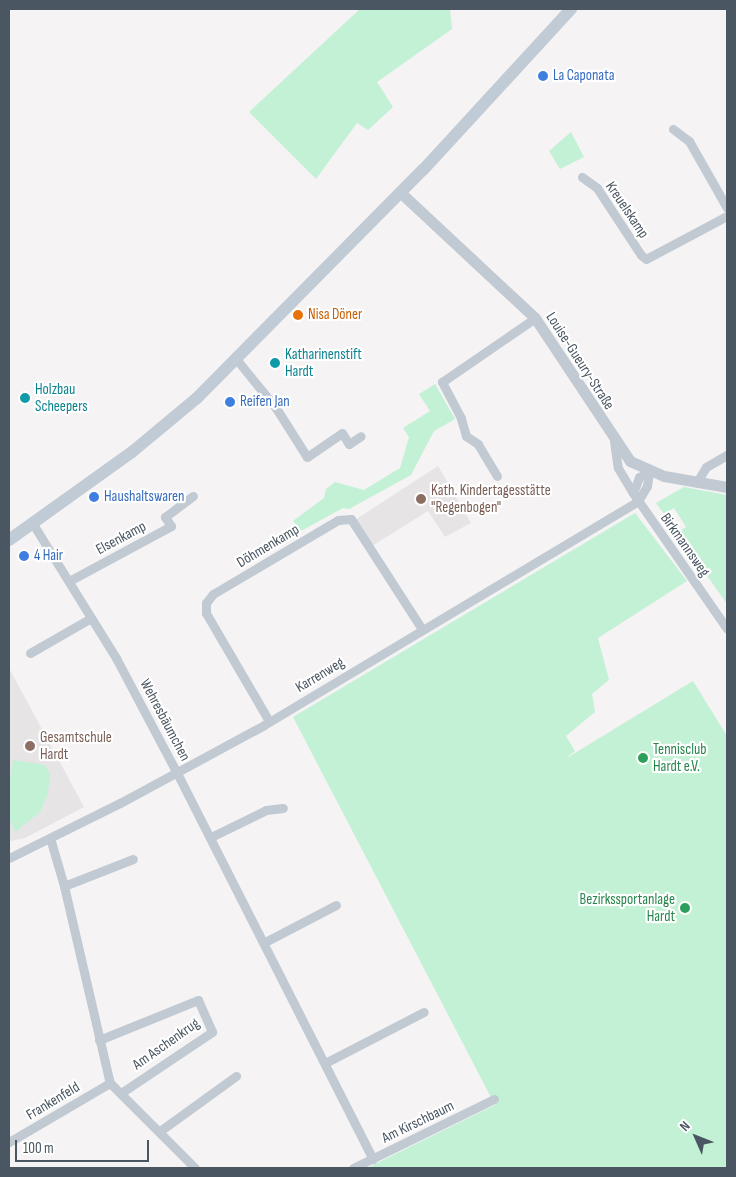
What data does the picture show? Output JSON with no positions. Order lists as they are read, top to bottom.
{
  "streets": {
    "street": [
      "Kreuelskamp",
      "Louise-Gueury-Straße",
      "Elsenkamp",
      "Birkmannsweg",
      "Döhmenkamp",
      "Karrenweg",
      "Wehresbäumchen",
      "Am Aschenkrug",
      "Frankenfeld",
      "Am Kirschbaum"
    ]
  },
  "crossings": [
    ["Elsenkamp", "Wehresbäumchen"],
    ["Birkmannsweg", "Karrenweg"],
    ["Döhmenkamp", "Karrenweg"],
    ["Karrenweg", "Wehresbäumchen"],
    ["Wehresbäumchen", "Am Kirschbaum"]
  ],
  "places": [
    "La Caponata",
    "Nisa Döner",
    "Katharinenstift Hardt",
    "Holzbau Scheepers",
    "Reifen Jan",
    "Haushaltswaren",
    "Kath. Kindertagesstätte \"Regenbogen\"",
    "4 Hair",
    "Gesamtschule Hardt",
    "Tennisclub Hardt e.V.",
    "Bezirkssportanlage Hardt"
  ],
  "scale_bar": "100 m",
  "north": "top left"
}
